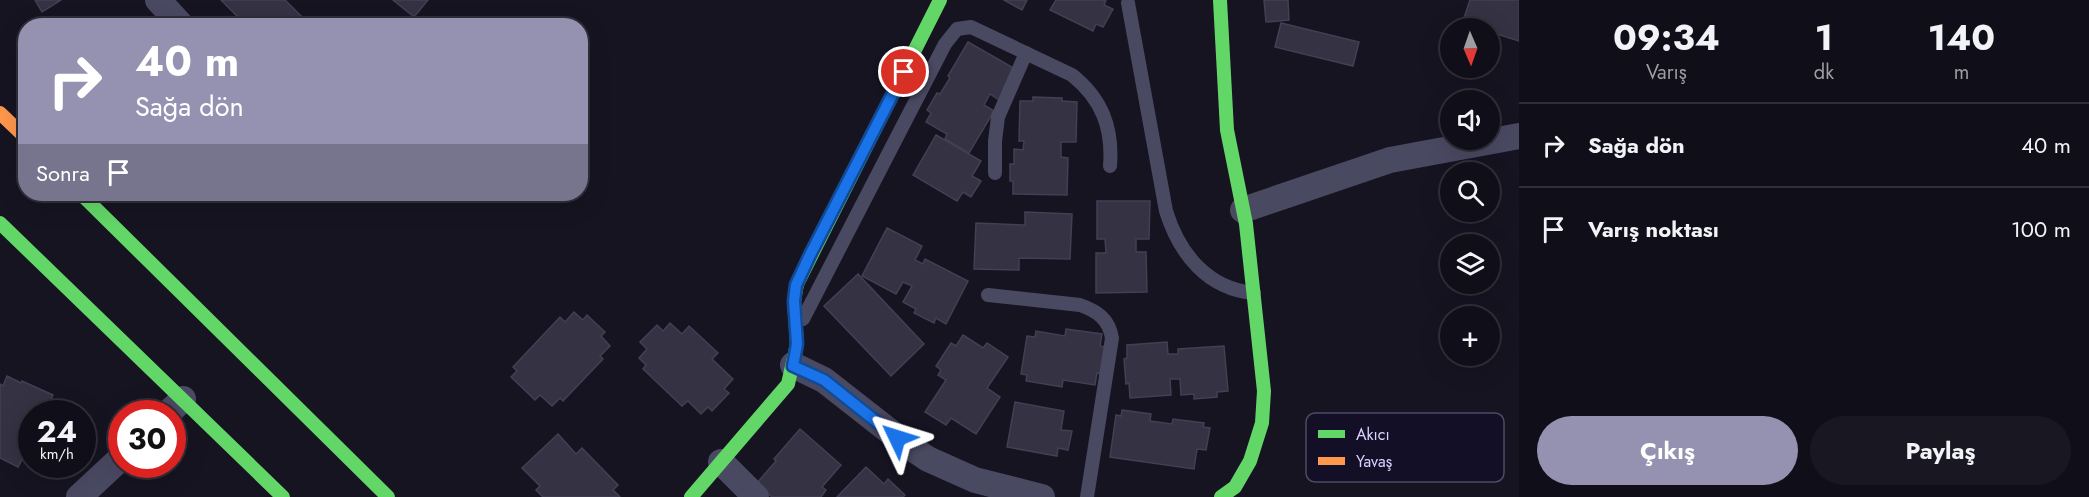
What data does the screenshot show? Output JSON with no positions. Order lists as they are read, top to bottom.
{
  "legend": ["Akıcı", "Yavaş"],
  "north": "bottom",
  "page": {
    "eta": [
      "09:34",
      "Varış",
      "1",
      "dk",
      "140",
      "m"
    ],
    "map_buttons": "+",
    "turn": ["40 m", "Sağa dön"],
    "list": [
      {
        "name": "Sağa dön",
        "value": "40 m"
      },
      {
        "name": "Varış noktası",
        "value": "100 m"
      }
    ],
    "then": "Sonra",
    "speed": "24 km/h",
    "limit": "30",
    "buttons": ["Çıkış", "Paylaş"]
  }
}
